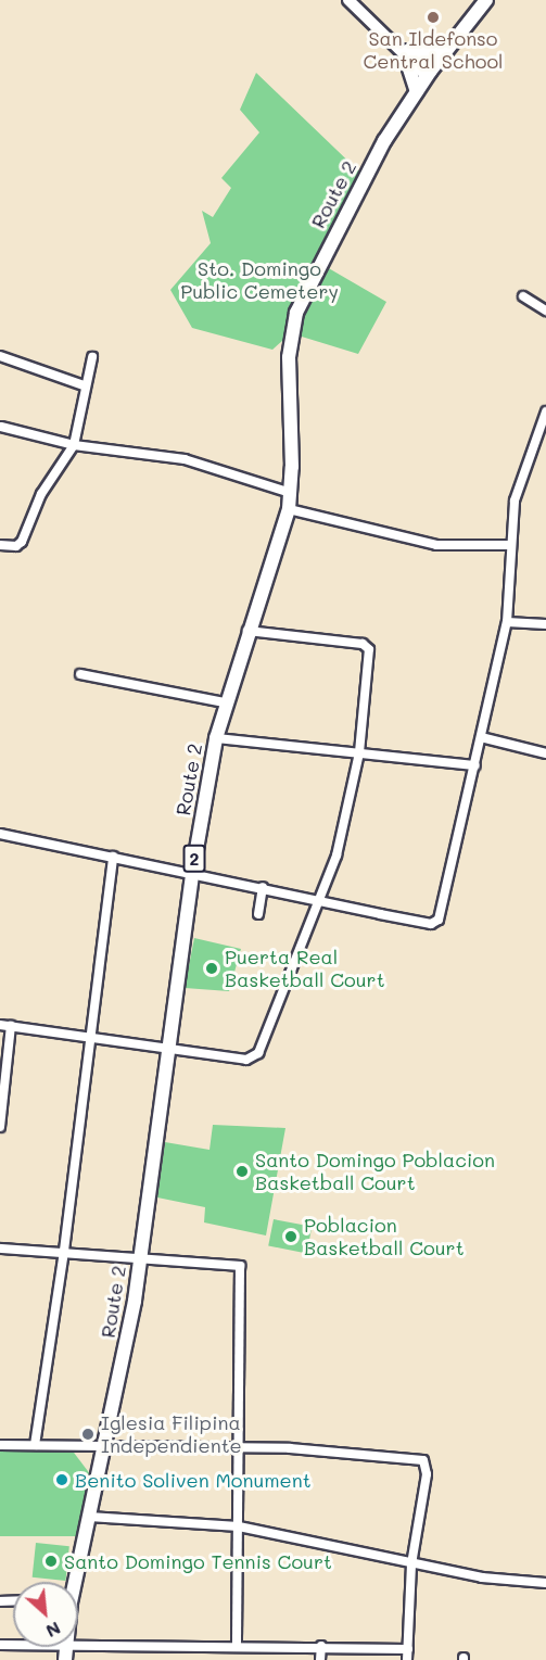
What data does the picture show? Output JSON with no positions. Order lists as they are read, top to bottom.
{
  "streets": {
    "highway": ["Route 2", "2"]
  },
  "parks": ["Sto. Domingo Public Cemetery"],
  "places": [
    "San Ildefonso Central School",
    "Puerta Real Basketball Court",
    "Santo Domingo Poblacion Basketball Court",
    "Poblacion Basketball Court",
    "Iglesia Filipina Independiente",
    "Benito Soliven Monument",
    "Santo Domingo Tennis Court"
  ],
  "north": "bottom right"
}
